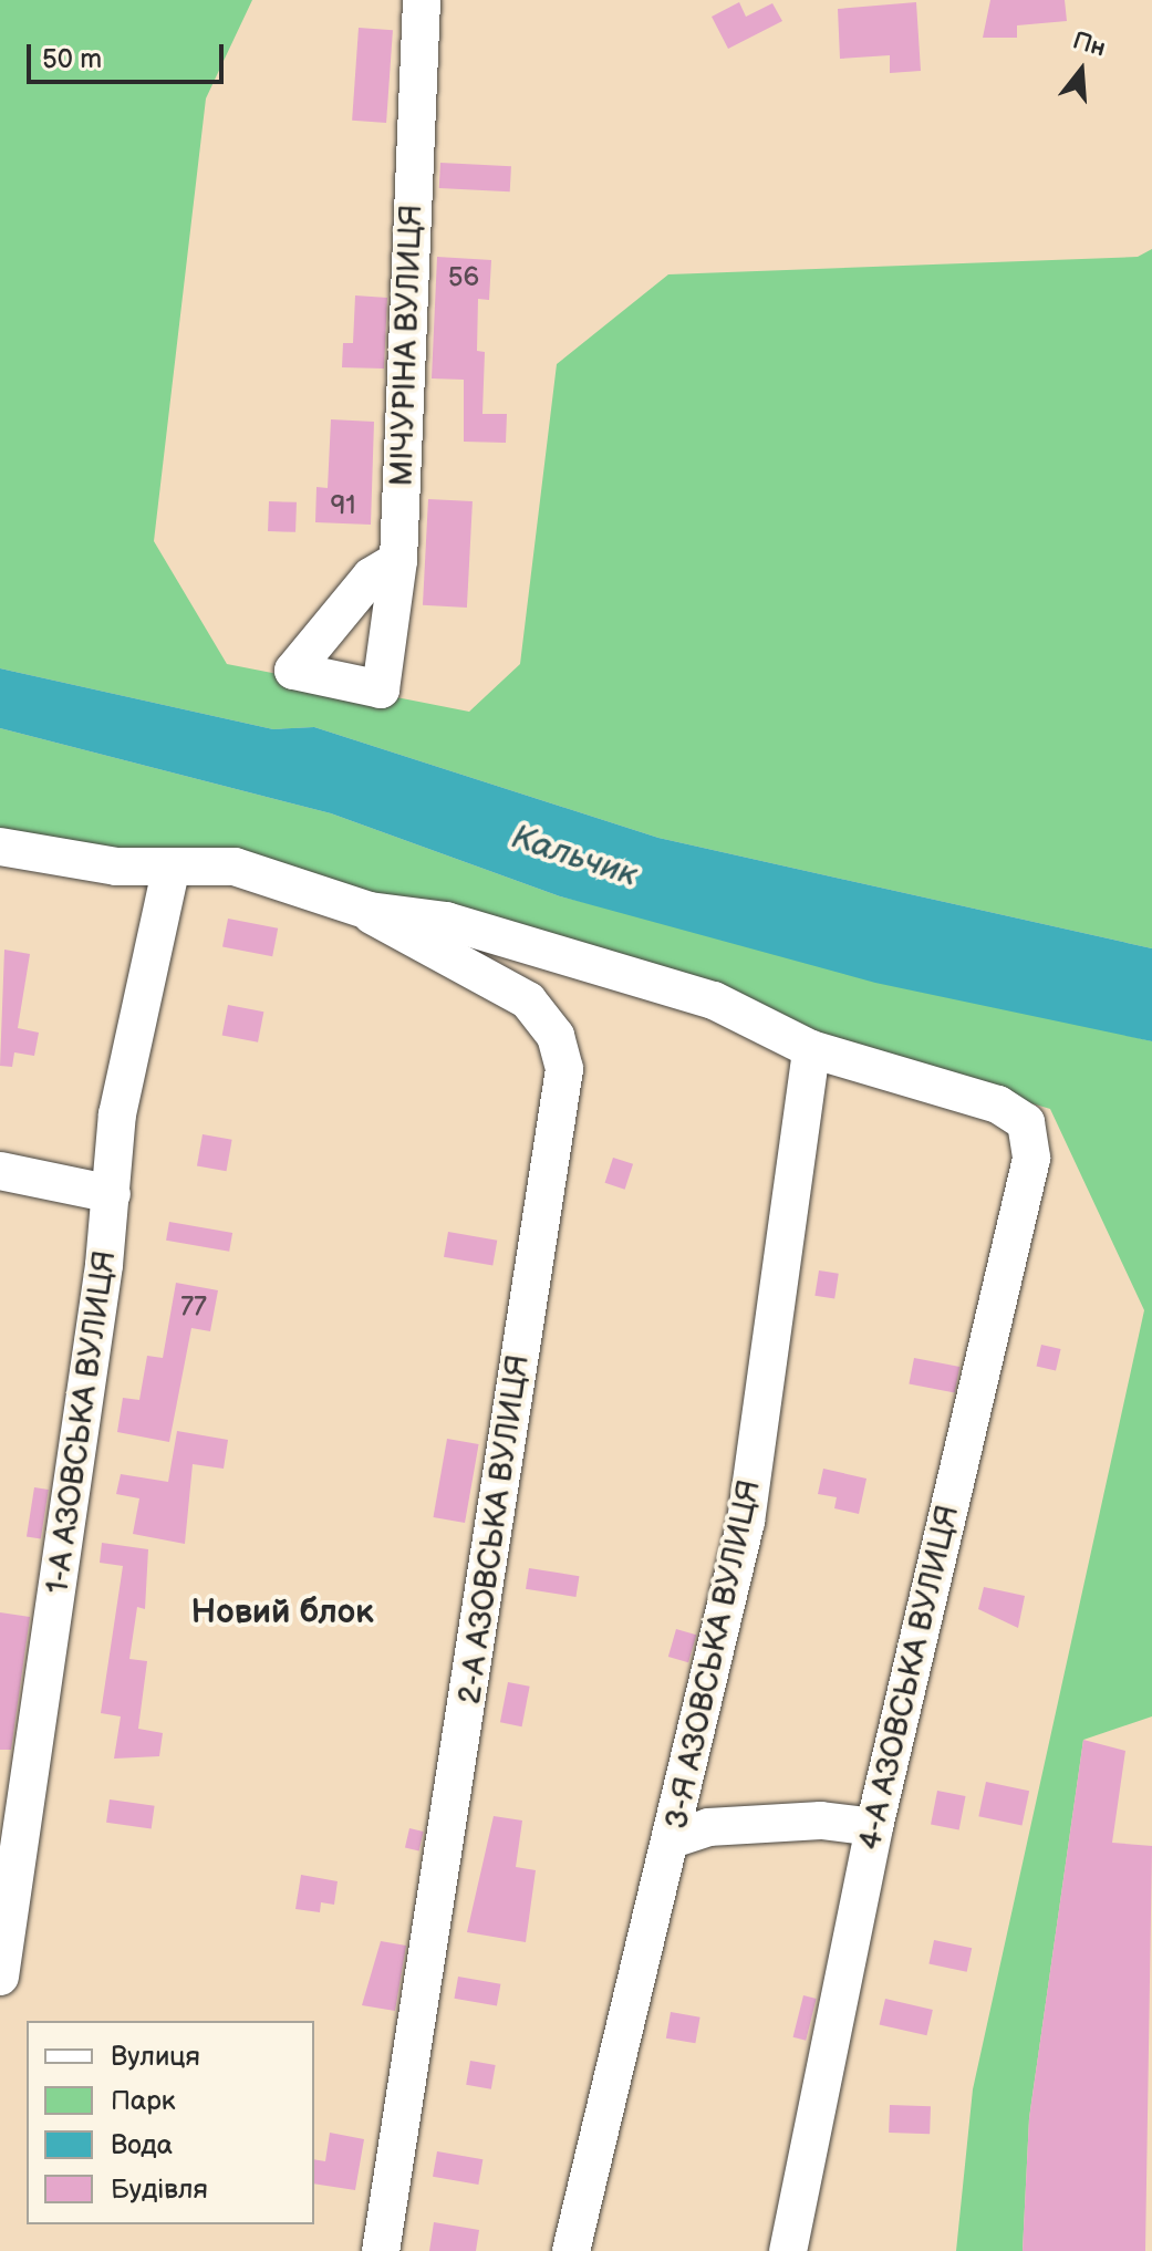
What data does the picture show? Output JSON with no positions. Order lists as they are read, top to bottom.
{
  "streets": {
    "street": [
      "МІЧУРІНА ВУЛИЦЯ",
      "1-А АЗОВСЬКА ВУЛИЦЯ",
      "2-А АЗОВСЬКА ВУЛИЦЯ",
      "3-Я АЗОВСЬКА ВУЛИЦЯ",
      "4-А АЗОВСЬКА ВУЛИЦЯ"
    ]
  },
  "crossings": [
    ["3-Я АЗОВСЬКА ВУЛИЦЯ", "4-А АЗОВСЬКА ВУЛИЦЯ"]
  ],
  "districts": ["Новий блок"],
  "water": ["Кальчик"],
  "house_numbers": ["56", "91", "77"],
  "legend": [
    "Вулиця",
    "Парк",
    "Вода",
    "Будівля"
  ],
  "scale_bar": "50 m",
  "north": "top"
}
